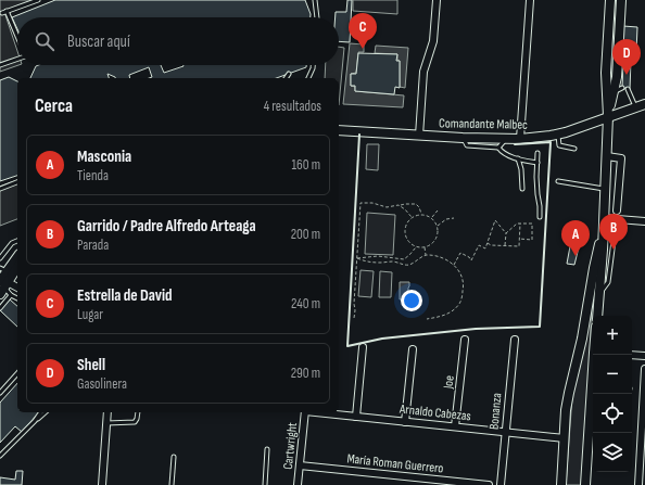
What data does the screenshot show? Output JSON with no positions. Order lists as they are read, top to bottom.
{
  "streets": {
    "main road": ["Comandante Malbec"],
    "street": [
      "Joe",
      "Bonanza",
      "Arnaldo Cabezas",
      "Cartwright",
      "María Roman Guerrero"
    ]
  },
  "crossings": [
    ["Joe", "Arnaldo Cabezas"],
    ["Bonanza", "Arnaldo Cabezas"],
    ["Cartwright", "María Roman Guerrero"]
  ],
  "page": {
    "pins": [
      "C",
      "D",
      "B",
      "A"
    ],
    "search": "Buscar aquí",
    "heading": ["Cerca", "4 resultados"],
    "list": [
      {
        "mark": "A",
        "name": "Masconia",
        "note": "Tienda",
        "value": "160 m"
      },
      {
        "mark": "B",
        "name": "Garrido / Padre Alfredo Arteaga",
        "note": "Parada",
        "value": "200 m"
      },
      {
        "mark": "C",
        "name": "Estrella de David",
        "note": "Lugar",
        "value": "240 m"
      },
      {
        "mark": "D",
        "name": "Shell",
        "note": "Gasolinera",
        "value": "290 m"
      }
    ],
    "map_buttons": ["+", "−"]
  }
}
